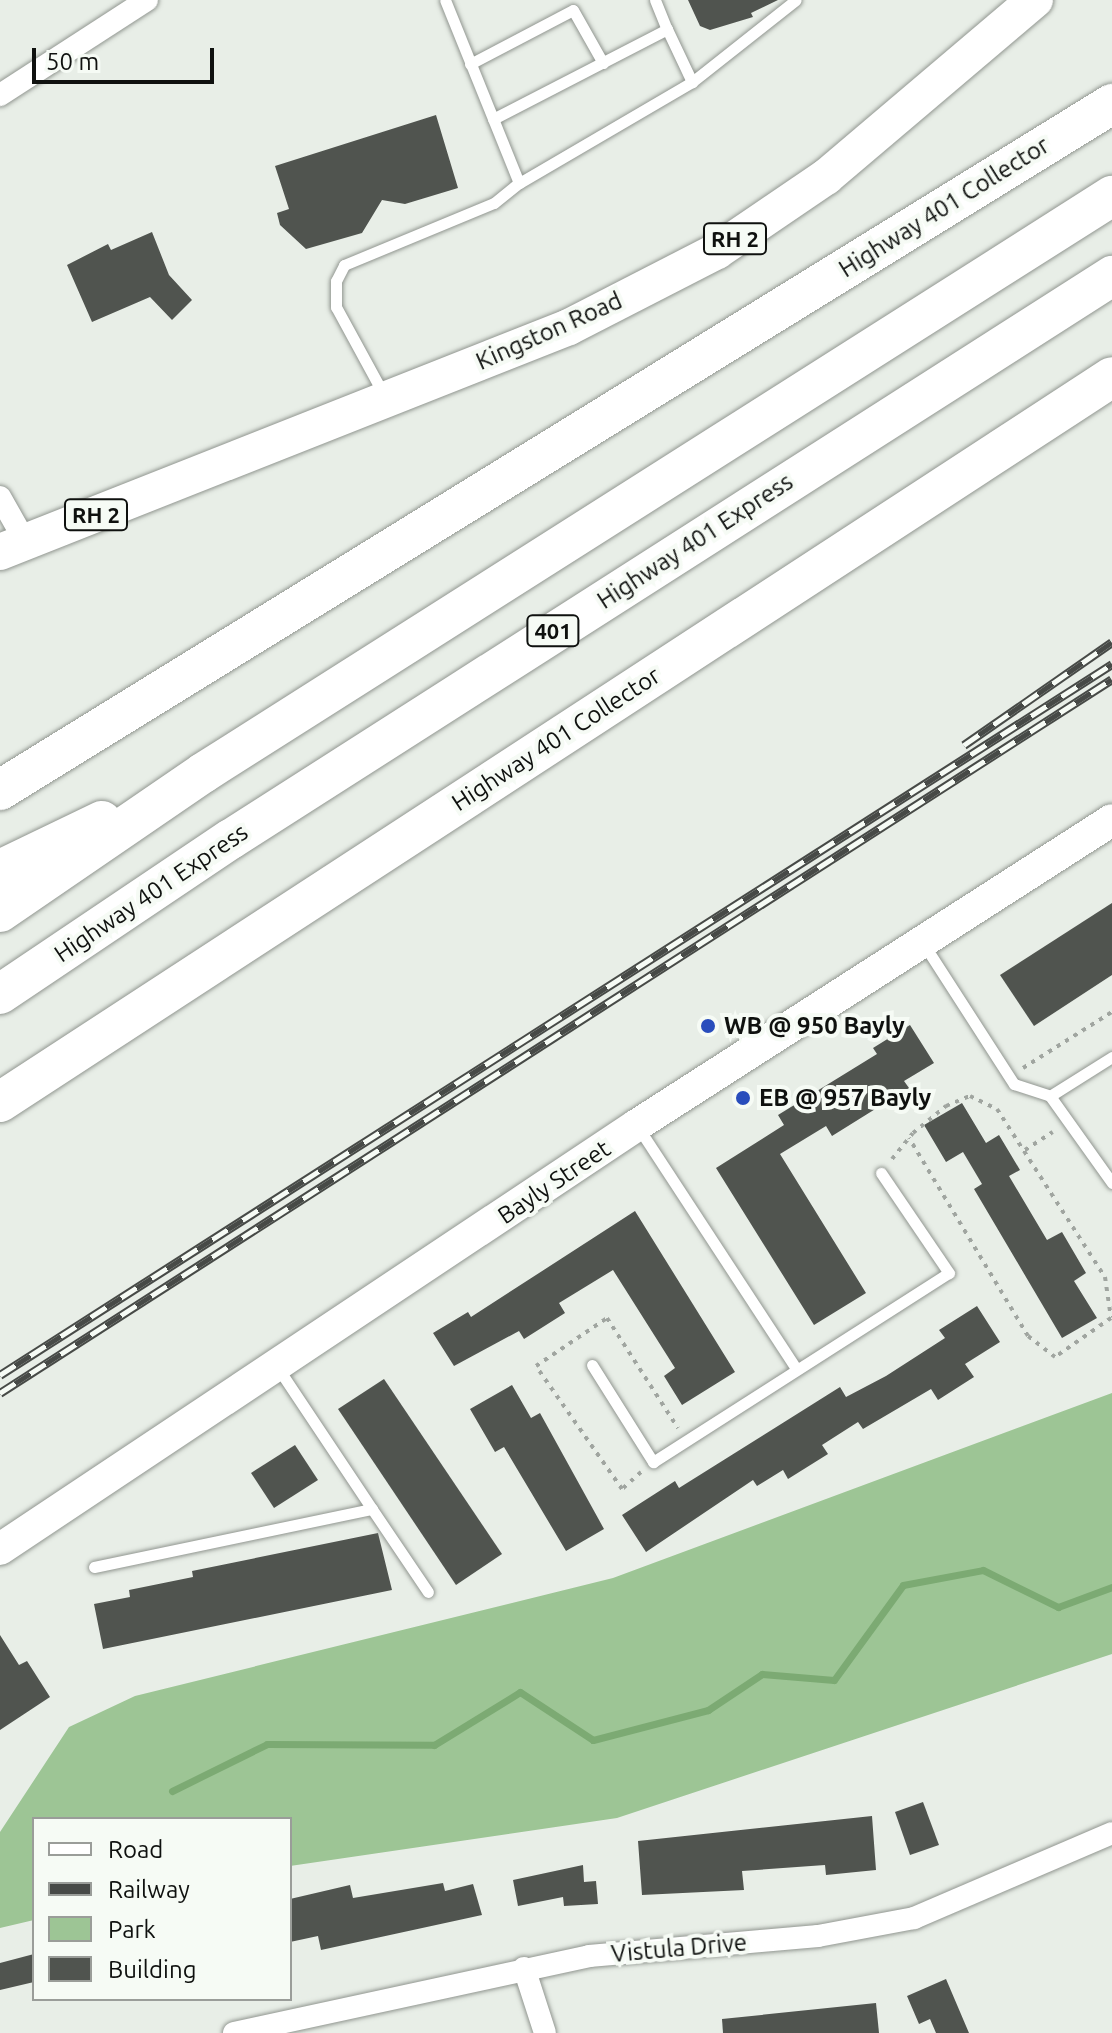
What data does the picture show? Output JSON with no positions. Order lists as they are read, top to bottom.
{
  "streets": {
    "highway": ["Highway 401 Collector", "Highway 401 Express", "401"],
    "main road": ["RH 2", "Kingston Road", "Bayly Street"],
    "street": ["Vistula Drive"]
  },
  "places": ["WB @ 950 Bayly", "EB @ 957 Bayly"],
  "legend": [
    "Road",
    "Railway",
    "Park",
    "Building"
  ],
  "scale_bar": "50 m"
}
